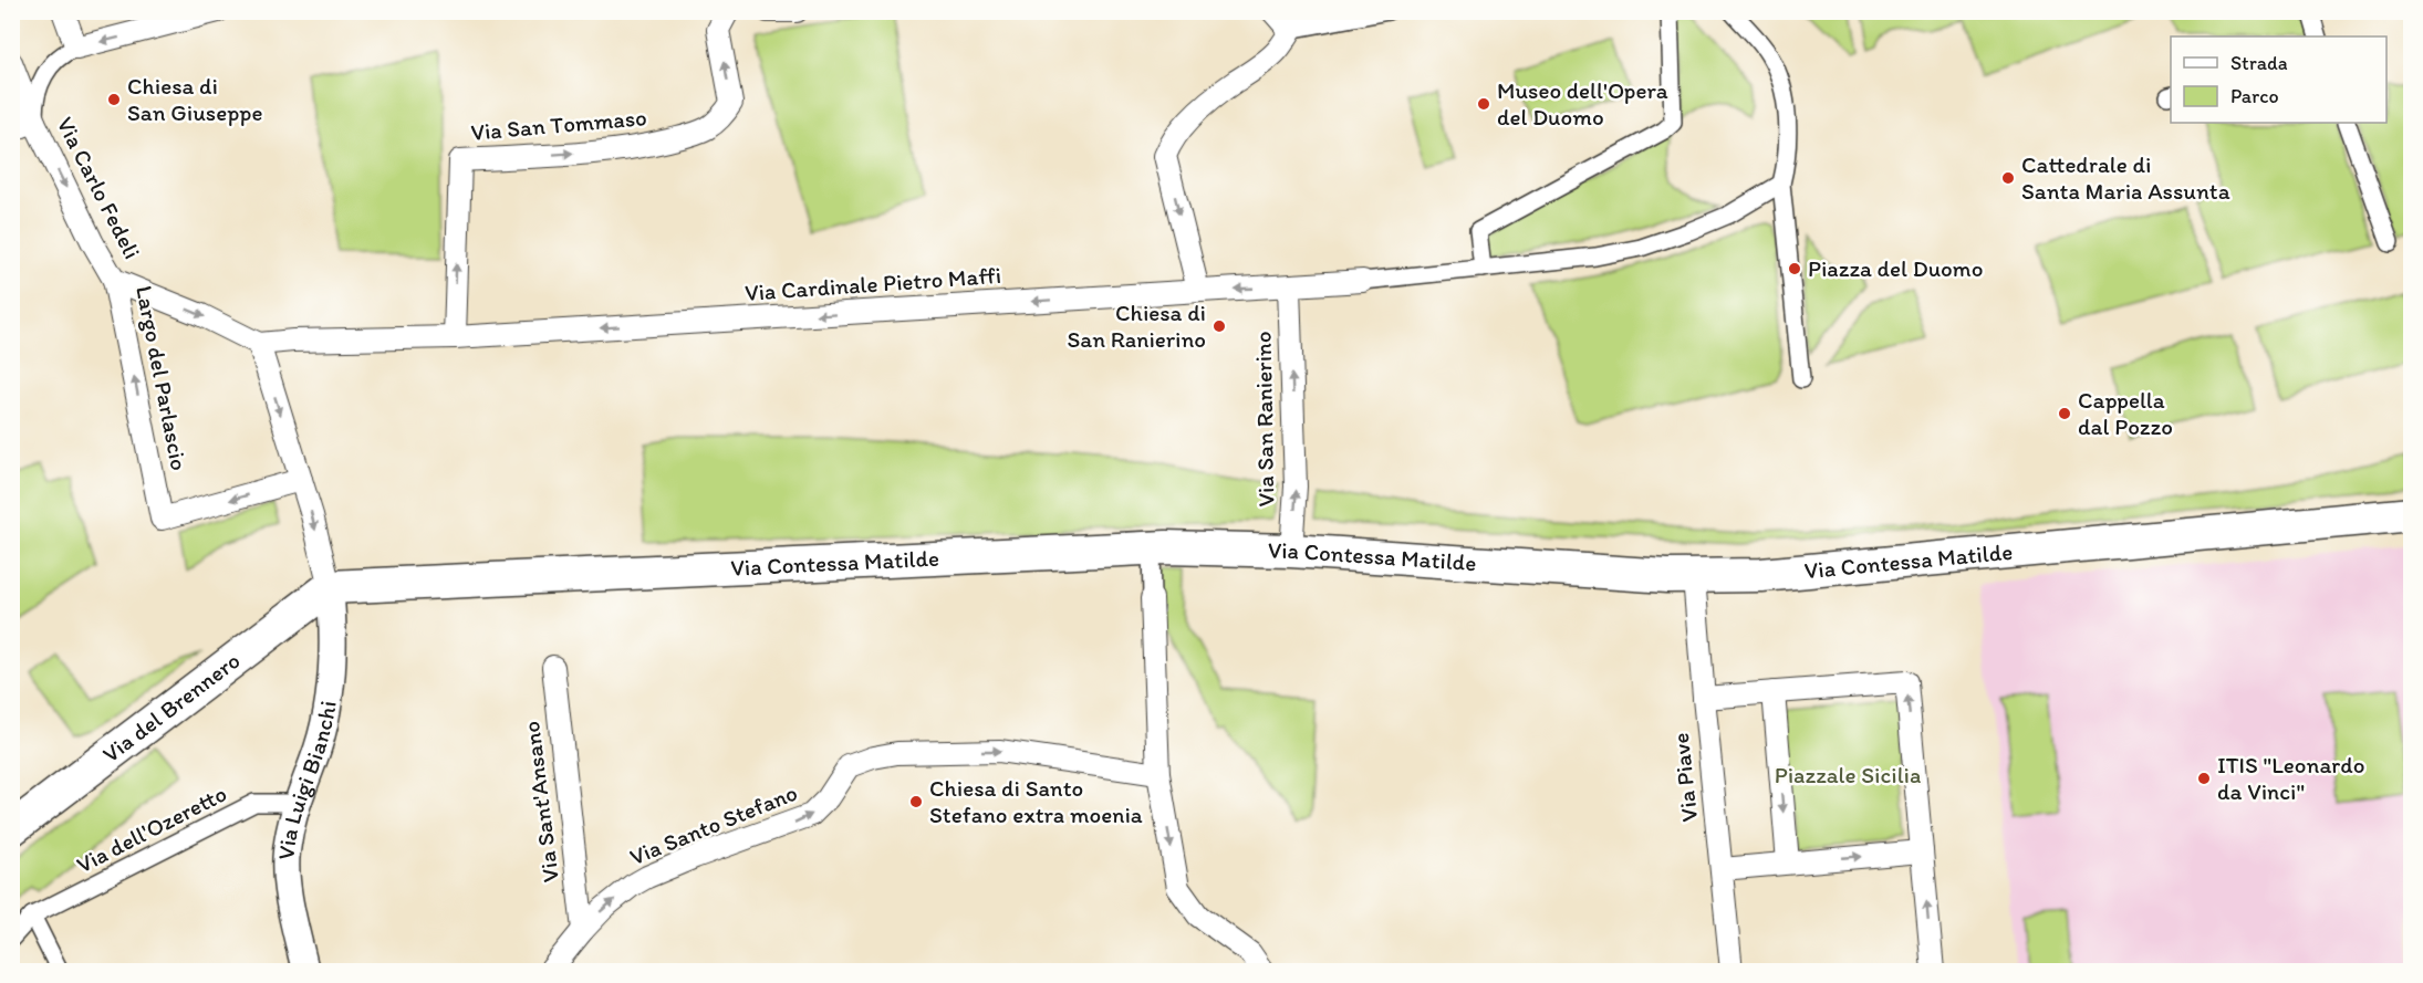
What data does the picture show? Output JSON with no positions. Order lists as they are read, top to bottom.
{
  "streets": {
    "main road": ["Via Contessa Matilde", "Via del Brennero"],
    "street": [
      "Via San Tommaso",
      "Via Carlo Fedeli",
      "Via Cardinale Pietro Maffi",
      "Largo del Parlascio",
      "Via San Ranierino",
      "Via Piave",
      "Via Luigi Bianchi",
      "Via Sant'Ansano",
      "Via Santo Stefano",
      "Via dell'Ozeretto"
    ]
  },
  "crossings": [
    ["Via San Tommaso", "Via Cardinale Pietro Maffi"],
    ["Via Carlo Fedeli", "Largo del Parlascio"],
    ["Via Cardinale Pietro Maffi", "Largo del Parlascio"],
    ["Via Cardinale Pietro Maffi", "Via San Ranierino"],
    ["Via San Ranierino", "Via Contessa Matilde"],
    ["Via Contessa Matilde", "Via del Brennero"],
    ["Via Contessa Matilde", "Via Piave"],
    ["Via Contessa Matilde", "Via Luigi Bianchi"],
    ["Via del Brennero", "Via Luigi Bianchi"],
    ["Via Luigi Bianchi", "Via dell'Ozeretto"],
    ["Via Sant'Ansano", "Via Santo Stefano"]
  ],
  "one_way": [
    "Via Carlo Fedeli",
    "Via Cardinale Pietro Maffi",
    "Via San Ranierino",
    "Via Santo Stefano"
  ],
  "parks": ["Piazzale Sicilia"],
  "places": [
    "Chiesa di San Giuseppe",
    "Museo dell'Opera del Duomo",
    "Cattedrale di Santa Maria Assunta",
    "Piazza del Duomo",
    "Chiesa di San Ranierino",
    "Cappella dal Pozzo",
    "ITIS \"Leonardo da Vinci\"",
    "Chiesa di Santo Stefano extra moenia"
  ],
  "legend": ["Strada", "Parco"]
}
